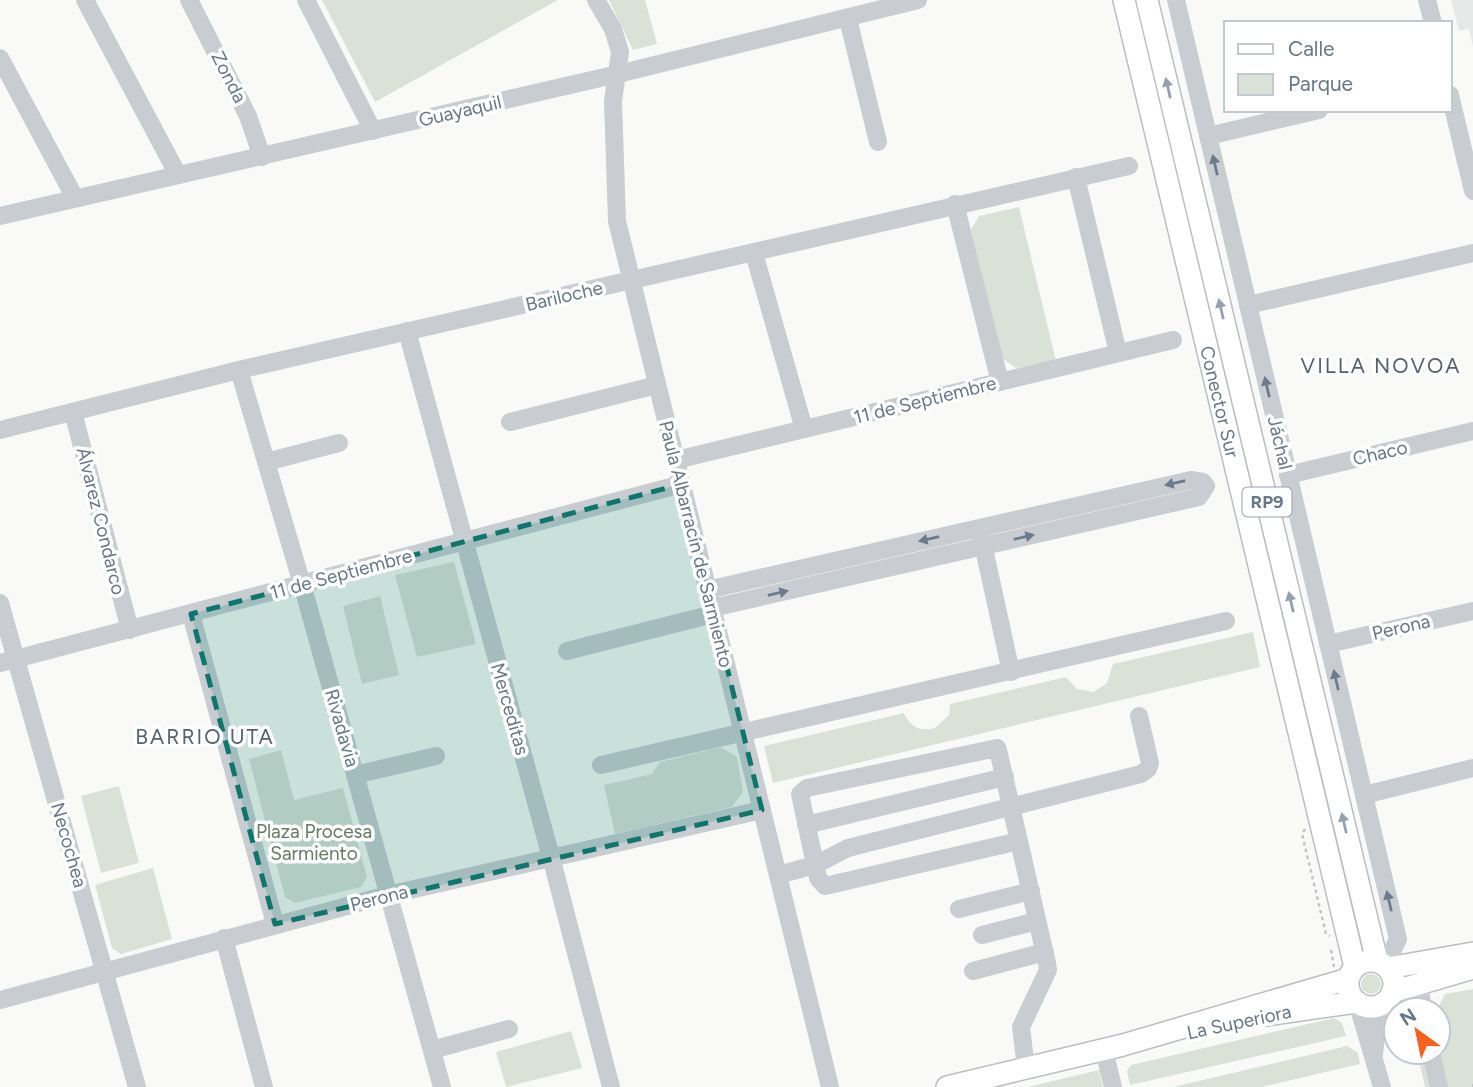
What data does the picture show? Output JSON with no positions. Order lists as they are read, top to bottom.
{
  "streets": {
    "main road": ["Conector Sur", "RP9", "La Superiora"],
    "street": [
      "Zonda",
      "Guayaquil",
      "Bariloche",
      "11 de Septiembre",
      "Jáchal",
      "Chaco",
      "Álvarez Condarco",
      "Paula Albarracín de Sarmiento",
      "Perona",
      "Merceditas",
      "Rivadavia",
      "Necochea"
    ]
  },
  "crossings": [
    ["Zonda", "Guayaquil"],
    ["Guayaquil", "Paula Albarracín de Sarmiento"],
    ["Bariloche", "Álvarez Condarco"],
    ["Bariloche", "Paula Albarracín de Sarmiento"],
    ["Bariloche", "Merceditas"],
    ["Bariloche", "Rivadavia"],
    ["11 de Septiembre", "Álvarez Condarco"],
    ["11 de Septiembre", "Paula Albarracín de Sarmiento"],
    ["11 de Septiembre", "Merceditas"],
    ["11 de Septiembre", "Rivadavia"],
    ["11 de Septiembre", "Necochea"],
    ["Conector Sur", "Jáchal"],
    ["Conector Sur", "La Superiora"],
    ["Jáchal", "Chaco"],
    ["Jáchal", "Perona"],
    ["Paula Albarracín de Sarmiento", "Perona"],
    ["Perona", "Merceditas"],
    ["Perona", "Rivadavia"],
    ["Perona", "Necochea"]
  ],
  "one_way": ["Jáchal"],
  "districts": ["VILLA NOVOA", "BARRIO UTA"],
  "parks": ["Plaza Procesa Sarmiento"],
  "legend": ["Calle", "Parque"],
  "north": "top left"
}
